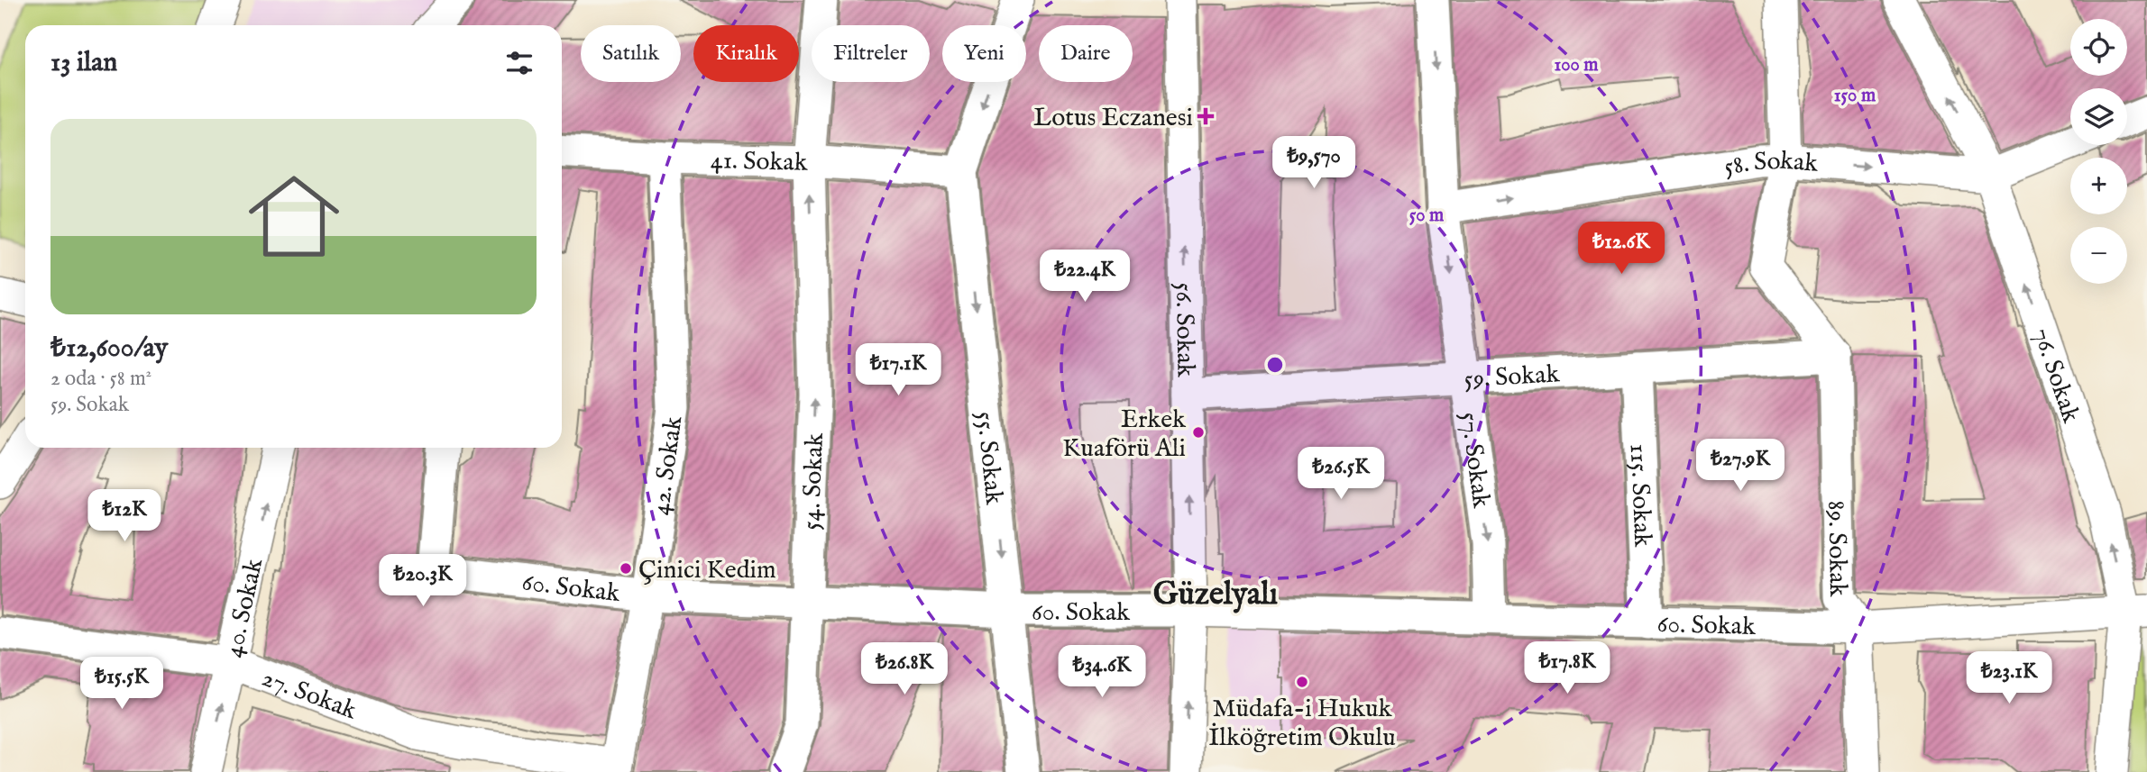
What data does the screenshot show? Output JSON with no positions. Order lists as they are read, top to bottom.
{
  "streets": {
    "street": [
      "41. Sokak",
      "58. Sokak",
      "56. Sokak",
      "59. Sokak",
      "76. Sokak",
      "55. Sokak",
      "57. Sokak",
      "42. Sokak",
      "54. Sokak",
      "115. Sokak",
      "89. Sokak",
      "60. Sokak",
      "40. Sokak",
      "27. Sokak"
    ]
  },
  "crossings": [
    ["41. Sokak", "55. Sokak"],
    ["41. Sokak", "42. Sokak"],
    ["41. Sokak", "54. Sokak"],
    ["58. Sokak", "76. Sokak"],
    ["58. Sokak", "57. Sokak"],
    ["56. Sokak", "59. Sokak"],
    ["56. Sokak", "60. Sokak"],
    ["59. Sokak", "57. Sokak"],
    ["59. Sokak", "115. Sokak"],
    ["59. Sokak", "89. Sokak"],
    ["76. Sokak", "60. Sokak"],
    ["55. Sokak", "60. Sokak"],
    ["57. Sokak", "60. Sokak"],
    ["42. Sokak", "60. Sokak"],
    ["42. Sokak", "27. Sokak"],
    ["54. Sokak", "60. Sokak"],
    ["115. Sokak", "60. Sokak"],
    ["89. Sokak", "60. Sokak"],
    ["40. Sokak", "27. Sokak"]
  ],
  "one_way": [
    "58. Sokak",
    "56. Sokak",
    "55. Sokak",
    "57. Sokak",
    "54. Sokak",
    "40. Sokak"
  ],
  "districts": ["Güzelyalı"],
  "places": {
    "health": ["Lotus Eczanesi"],
    "other": ["Erkek Kuaförü Ali", "Çinici Kedim", "Müdafa-i Hukuk İlköğretim Okulu"]
  },
  "page": {
    "map_buttons": ["+", "−"],
    "chip": [
      "Satılık",
      "Kiralık",
      "Filtreler",
      "Yeni",
      "Daire"
    ],
    "heading": "13 ilan",
    "list": [
      {
        "name": "₺12,600/ay",
        "note": "2 oda · 58 m² · 59. Sokak"
      }
    ],
    "price": [
      "₺9,570",
      "₺12.6K",
      "₺22.4K",
      "₺17.1K",
      "₺27.9K",
      "₺26.5K",
      "₺12K",
      "₺20.3K",
      "₺17.8K",
      "₺26.8K",
      "₺34.6K",
      "₺23.1K",
      "₺15.5K"
    ]
  },
  "rings": ["100 m", "150 m", "50 m"]
}
